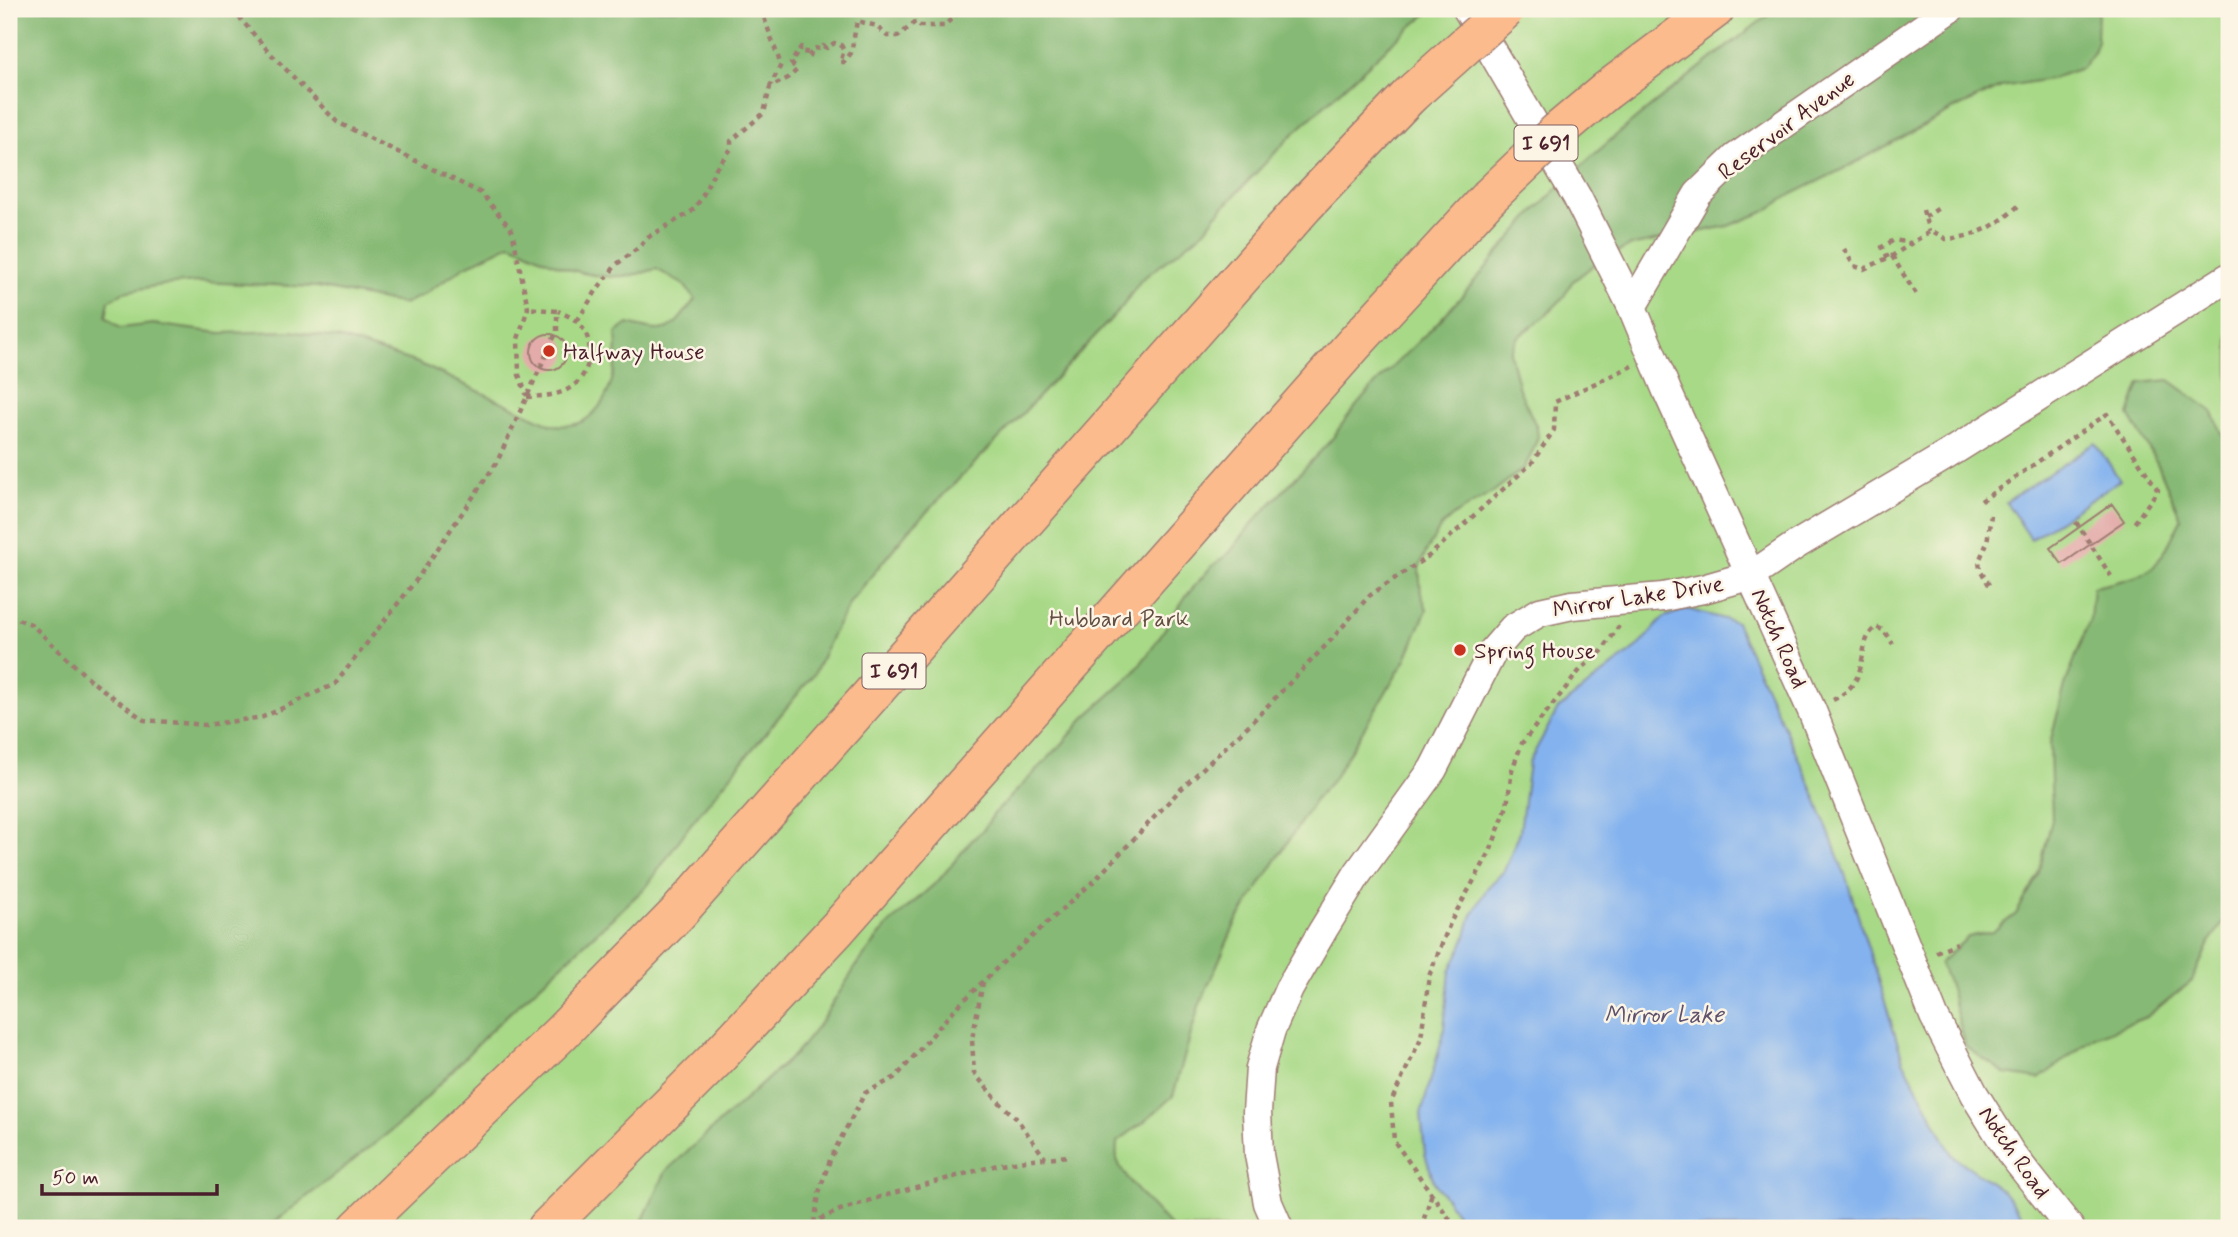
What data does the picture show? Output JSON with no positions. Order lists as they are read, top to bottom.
{
  "streets": {
    "highway": ["I 691"],
    "street": ["Reservoir Avenue", "Mirror Lake Drive", "Notch Road"]
  },
  "crossings": [
    ["Reservoir Avenue", "Notch Road"],
    ["Mirror Lake Drive", "Notch Road"]
  ],
  "water": ["Mirror Lake"],
  "parks": ["Hubbard Park"],
  "places": ["Halfway House", "Spring House"],
  "scale_bar": "50 m"
}
